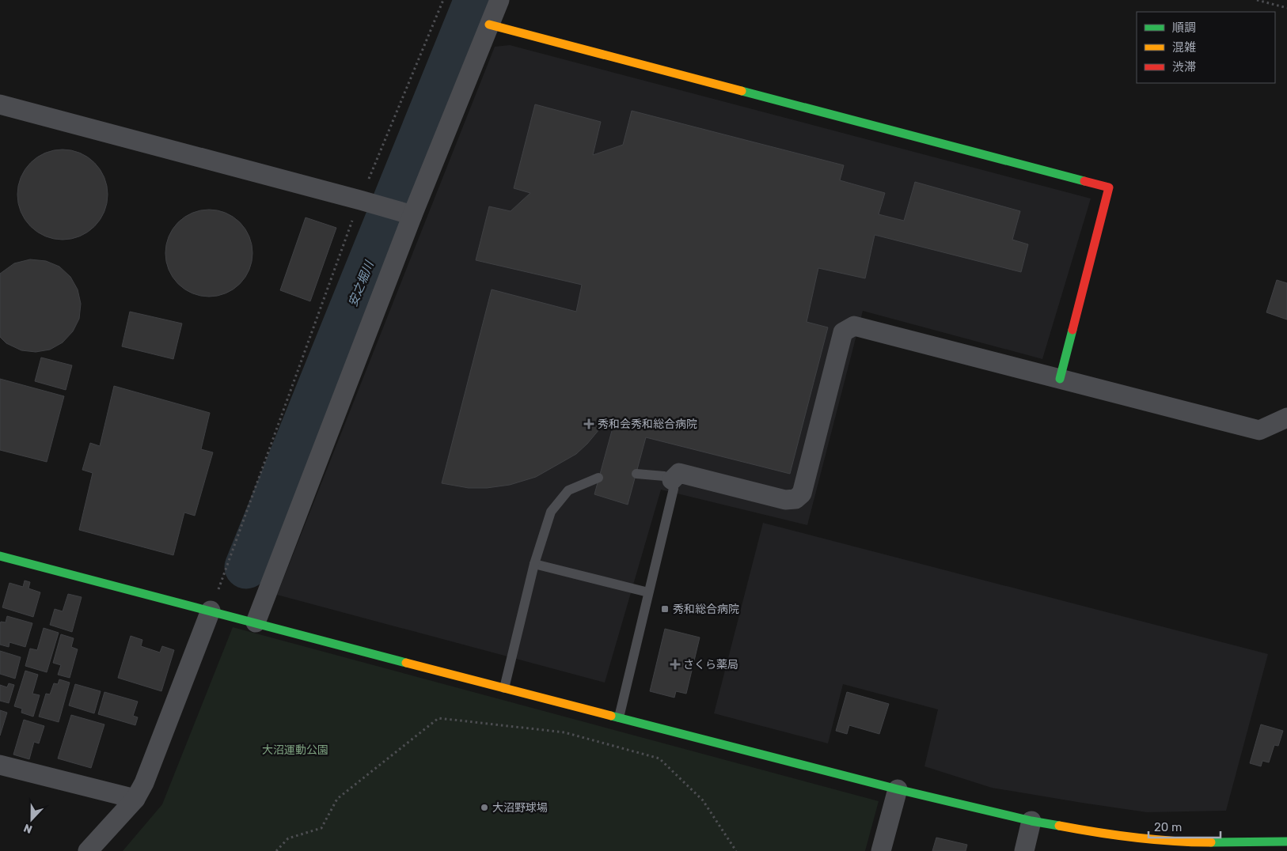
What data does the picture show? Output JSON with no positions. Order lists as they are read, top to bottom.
{
  "water": ["安之堀川"],
  "parks": ["大沼運動公園"],
  "places": {
    "health": ["秀和会秀和総合病院", "さくら薬局"],
    "transit": ["秀和総合病院"],
    "other": ["大沼野球場"]
  },
  "legend": ["順調", "混雑", "渋滞"],
  "scale_bar": "20 m",
  "north": "bottom"
}
